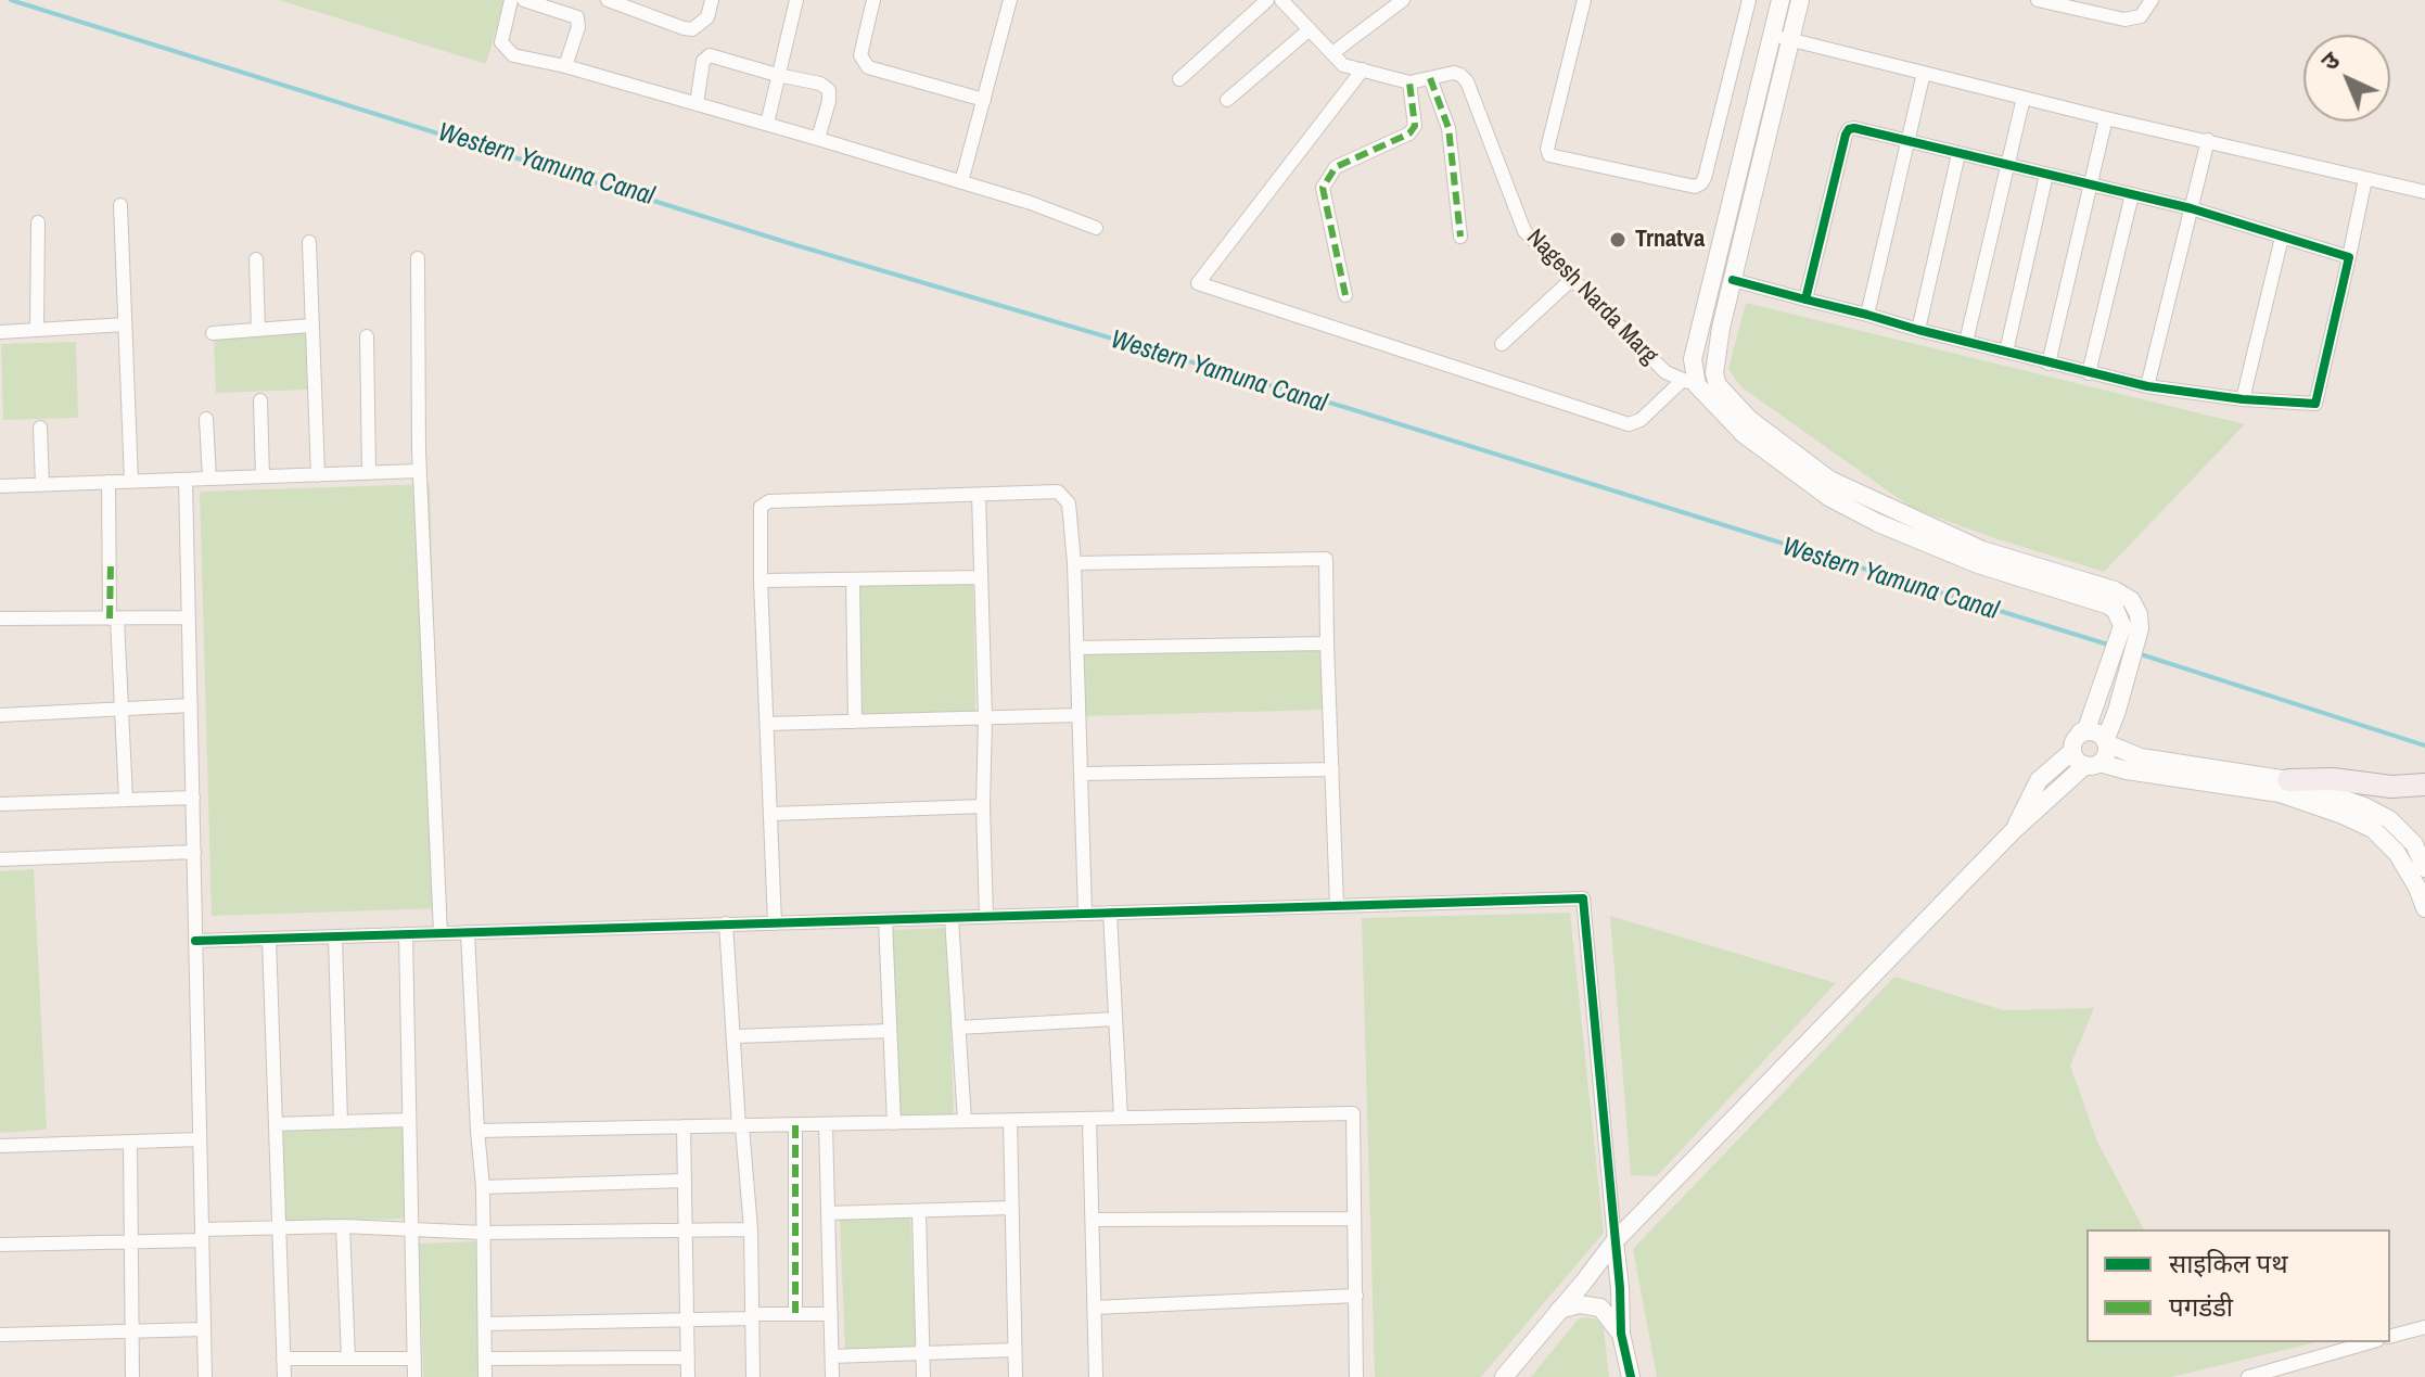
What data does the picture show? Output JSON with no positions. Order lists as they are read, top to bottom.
{
  "streets": {
    "street": ["Nagesh Narda Marg"]
  },
  "water": ["Western Yamuna Canal"],
  "places": ["Trnatva"],
  "legend": ["साइकिल पथ", "पगडंडी"],
  "north": "top left"
}
